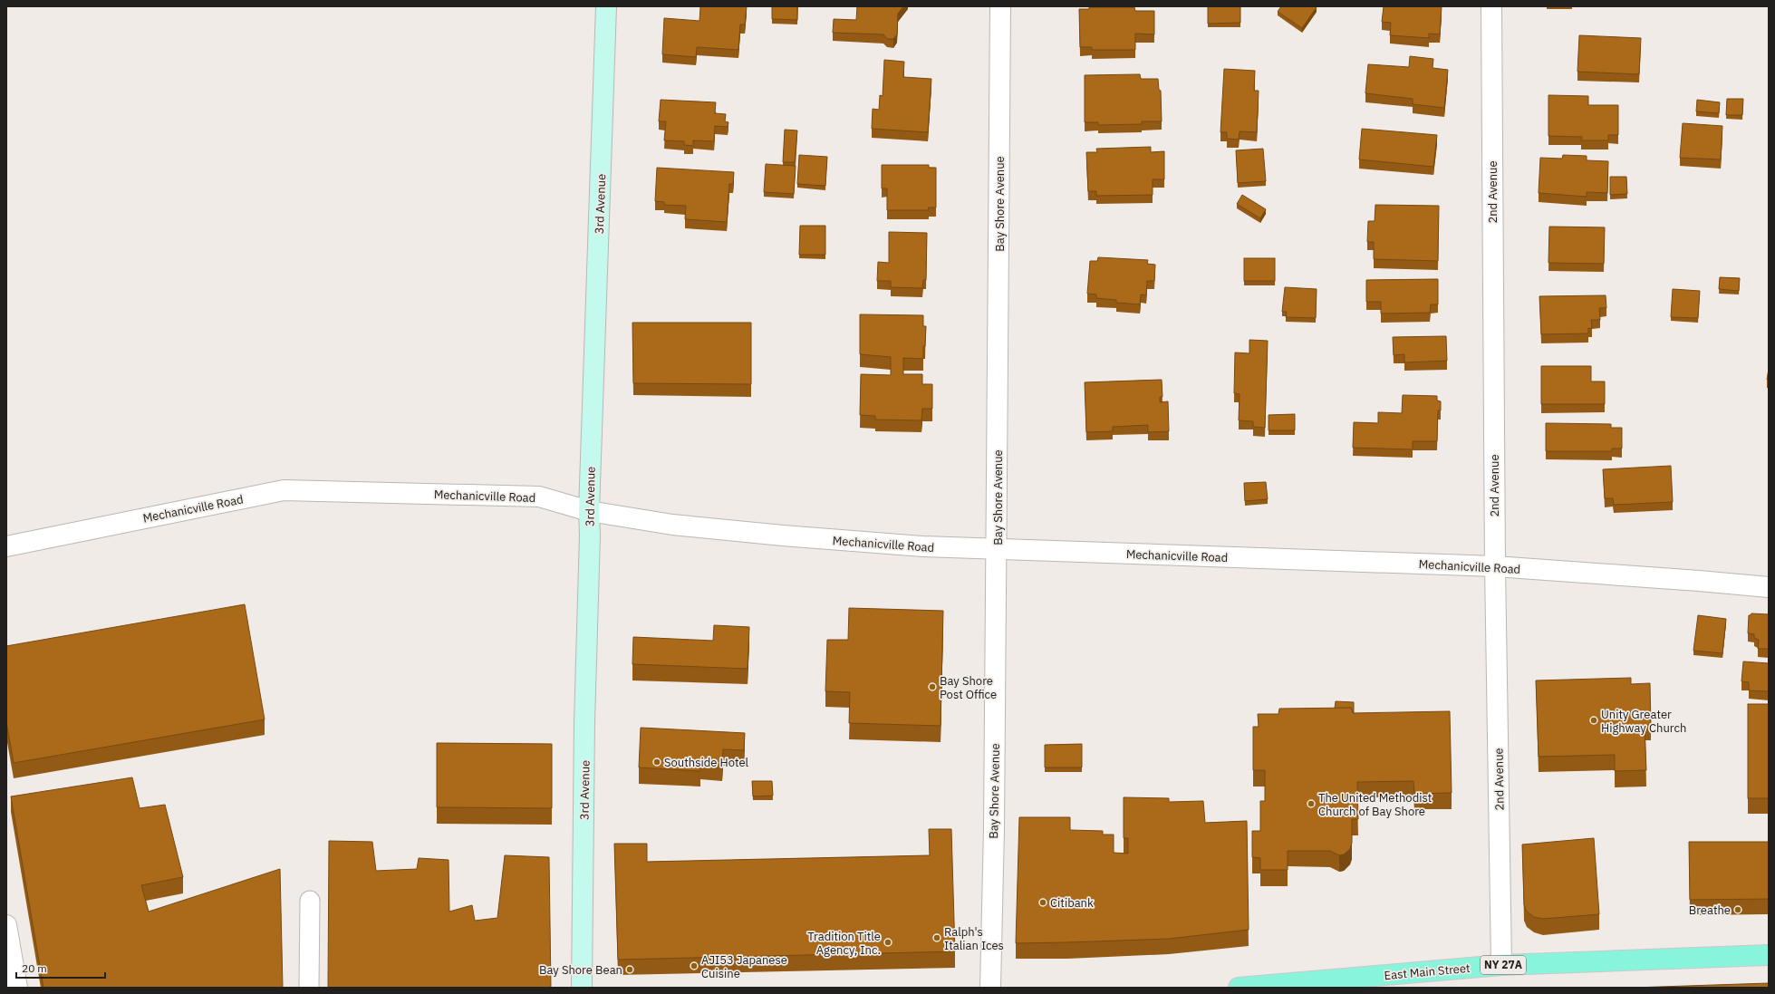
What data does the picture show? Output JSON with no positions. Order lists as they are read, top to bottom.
{
  "streets": {
    "main road": ["3rd Avenue", "NY 27A", "East Main Street"],
    "street": ["2nd Avenue", "Bay Shore Avenue", "Mechanicville Road"]
  },
  "crossings": [
    ["2nd Avenue", "Mechanicville Road"],
    ["2nd Avenue", "East Main Street"],
    ["3rd Avenue", "Mechanicville Road"],
    ["Bay Shore Avenue", "Mechanicville Road"]
  ],
  "places": [
    "Bay Shore Post Office",
    "Unity Greater Highway Church",
    "Southside Hotel",
    "The United Methodist Church of Bay Shore",
    "Citibank",
    "Breathe",
    "Ralph's Italian Ices",
    "Tradition Title Agency, Inc.",
    "AJI53 Japanese Cuisine",
    "Bay Shore Bean"
  ],
  "scale_bar": "20 m"
}
